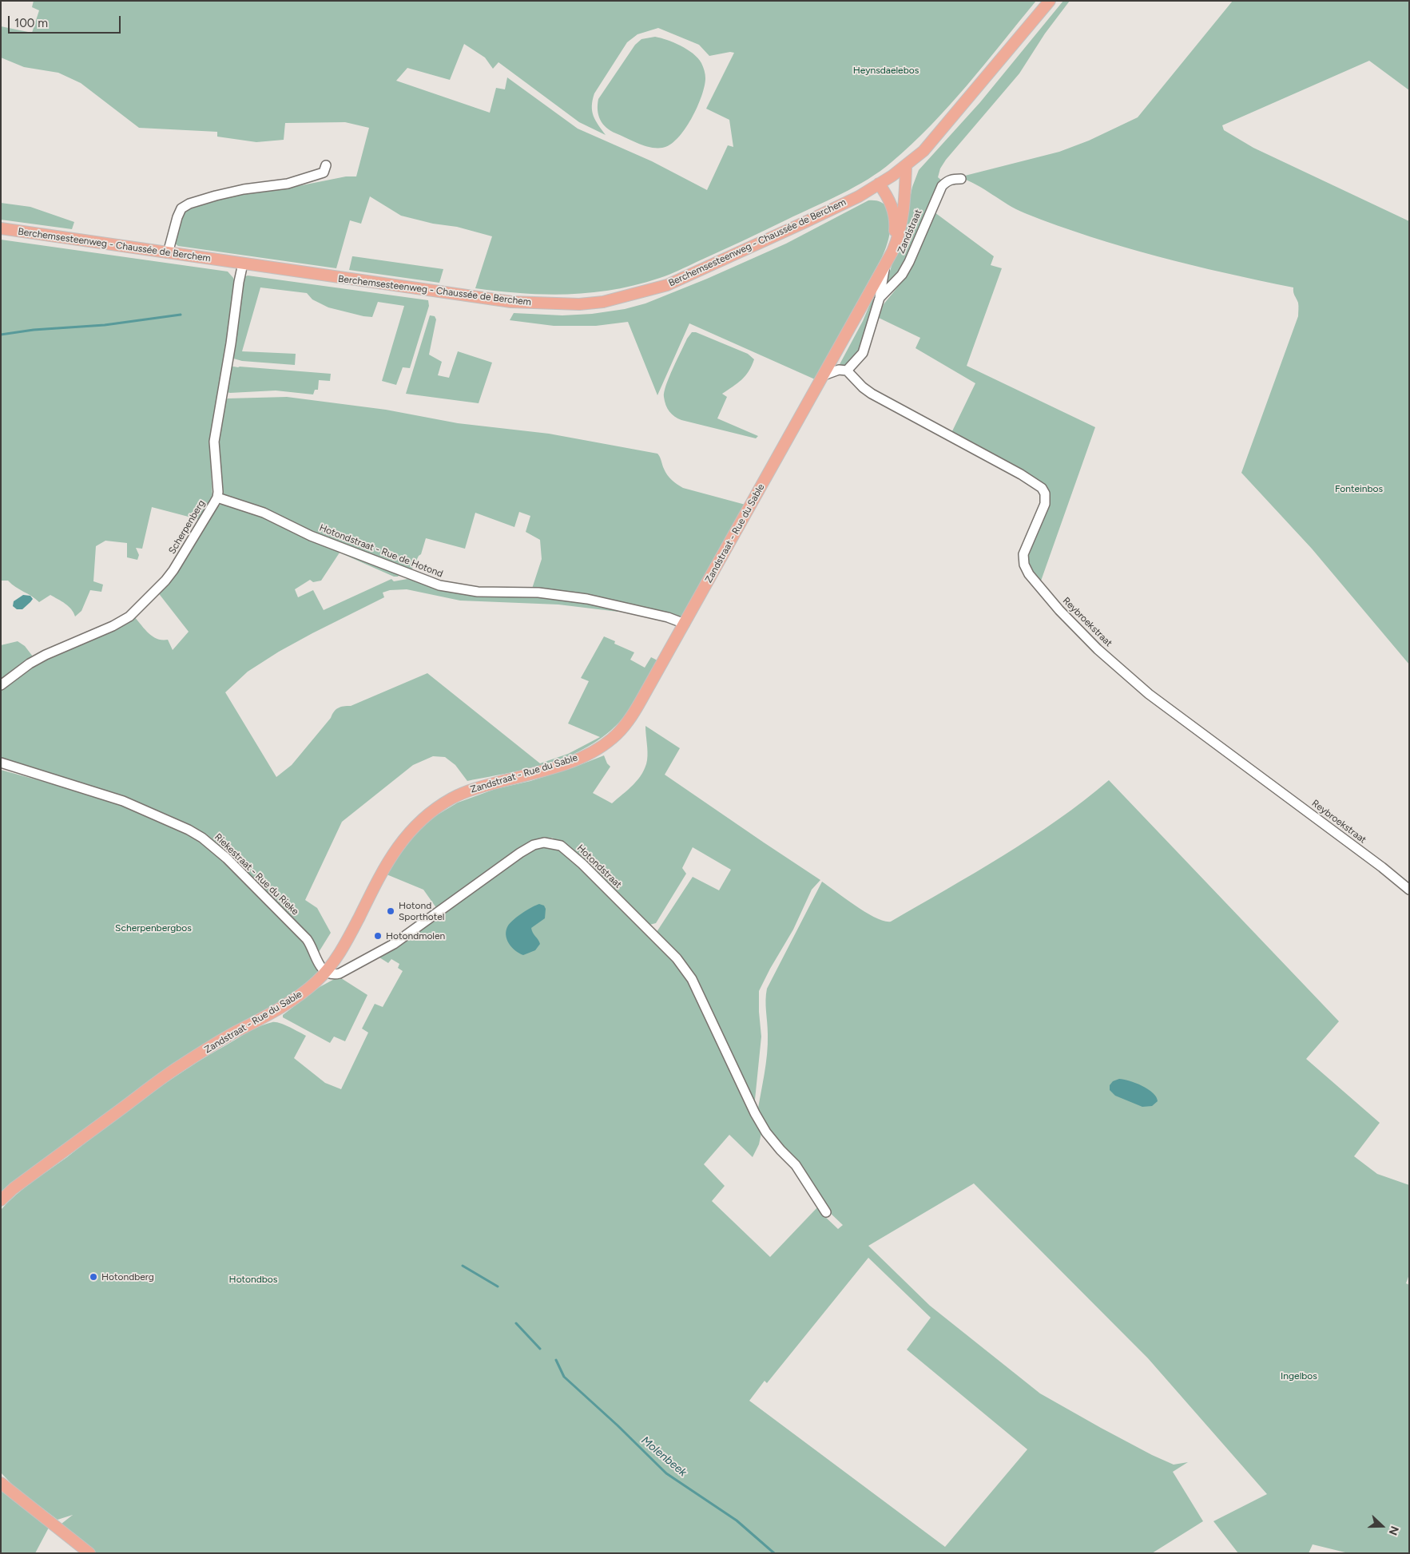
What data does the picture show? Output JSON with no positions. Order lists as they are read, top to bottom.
{
  "streets": {
    "main road": ["Berchemsesteenweg - Chaussée de Berchem", "Zandstraat - Rue du Sable"],
    "street": [
      "Zandstraat",
      "Scherpenberg",
      "Hotondstraat - Rue de Hotond",
      "Reybroekstraat",
      "Hotondstraat",
      "Riekestraat - Rue du Rieke"
    ]
  },
  "crossings": [
    ["Zandstraat", "Zandstraat - Rue du Sable"],
    ["Zandstraat", "Reybroekstraat"],
    ["Berchemsesteenweg - Chaussée de Berchem", "Scherpenberg"],
    ["Berchemsesteenweg - Chaussée de Berchem", "Zandstraat - Rue du Sable"],
    ["Scherpenberg", "Hotondstraat - Rue de Hotond"],
    ["Zandstraat - Rue du Sable", "Hotondstraat - Rue de Hotond"],
    ["Zandstraat - Rue du Sable", "Hotondstraat"],
    ["Zandstraat - Rue du Sable", "Riekestraat - Rue du Rieke"],
    ["Hotondstraat", "Riekestraat - Rue du Rieke"]
  ],
  "water": ["Molenbeek"],
  "parks": [
    "Heynsdaelebos",
    "Fonteinbos",
    "Scherpenbergbos",
    "Hotondbos",
    "Ingelbos"
  ],
  "places": ["Hotond Sporthotel", "Hotondmolen", "Hotondberg"],
  "scale_bar": "100 m",
  "north": "right"
}
